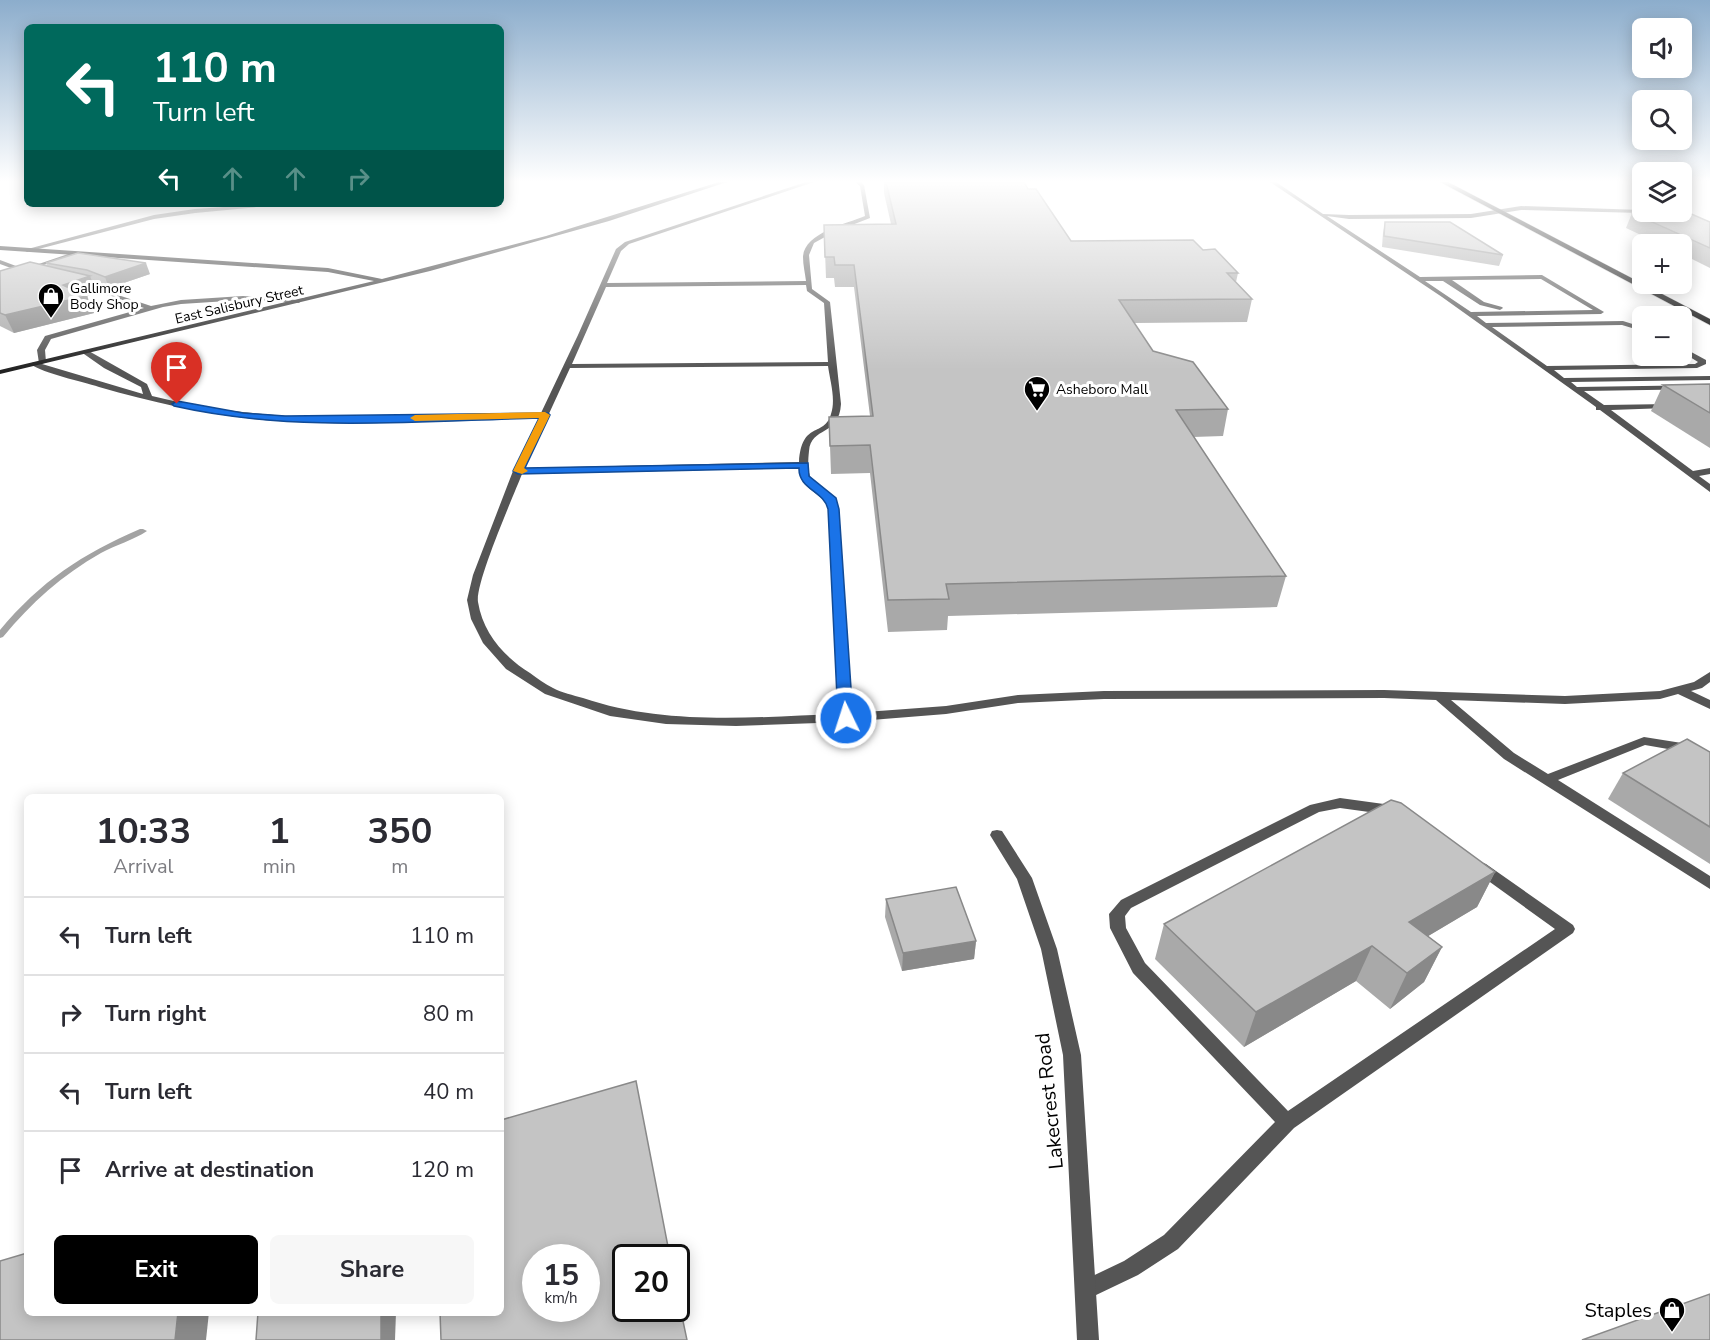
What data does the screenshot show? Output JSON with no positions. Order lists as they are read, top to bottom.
{
  "streets": {
    "main road": ["East Salisbury Street"],
    "street": ["Lakecrest Road"]
  },
  "places": {
    "shop": ["Gallimore Body Shop", "Staples"],
    "supermarket": ["Asheboro Mall"]
  },
  "page": {
    "map_buttons": ["+", "−"],
    "turn": ["110 m", "Turn left"],
    "eta": [
      "10:33",
      "Arrival",
      "1",
      "min",
      "350",
      "m"
    ],
    "list": [
      {
        "name": "Turn left",
        "value": "110 m"
      },
      {
        "name": "Turn right",
        "value": "80 m"
      },
      {
        "name": "Turn left",
        "value": "40 m"
      },
      {
        "name": "Arrive at destination",
        "value": "120 m"
      }
    ],
    "buttons": ["Exit", "Share"],
    "speed": "15 km/h",
    "limit": "20"
  }
}
